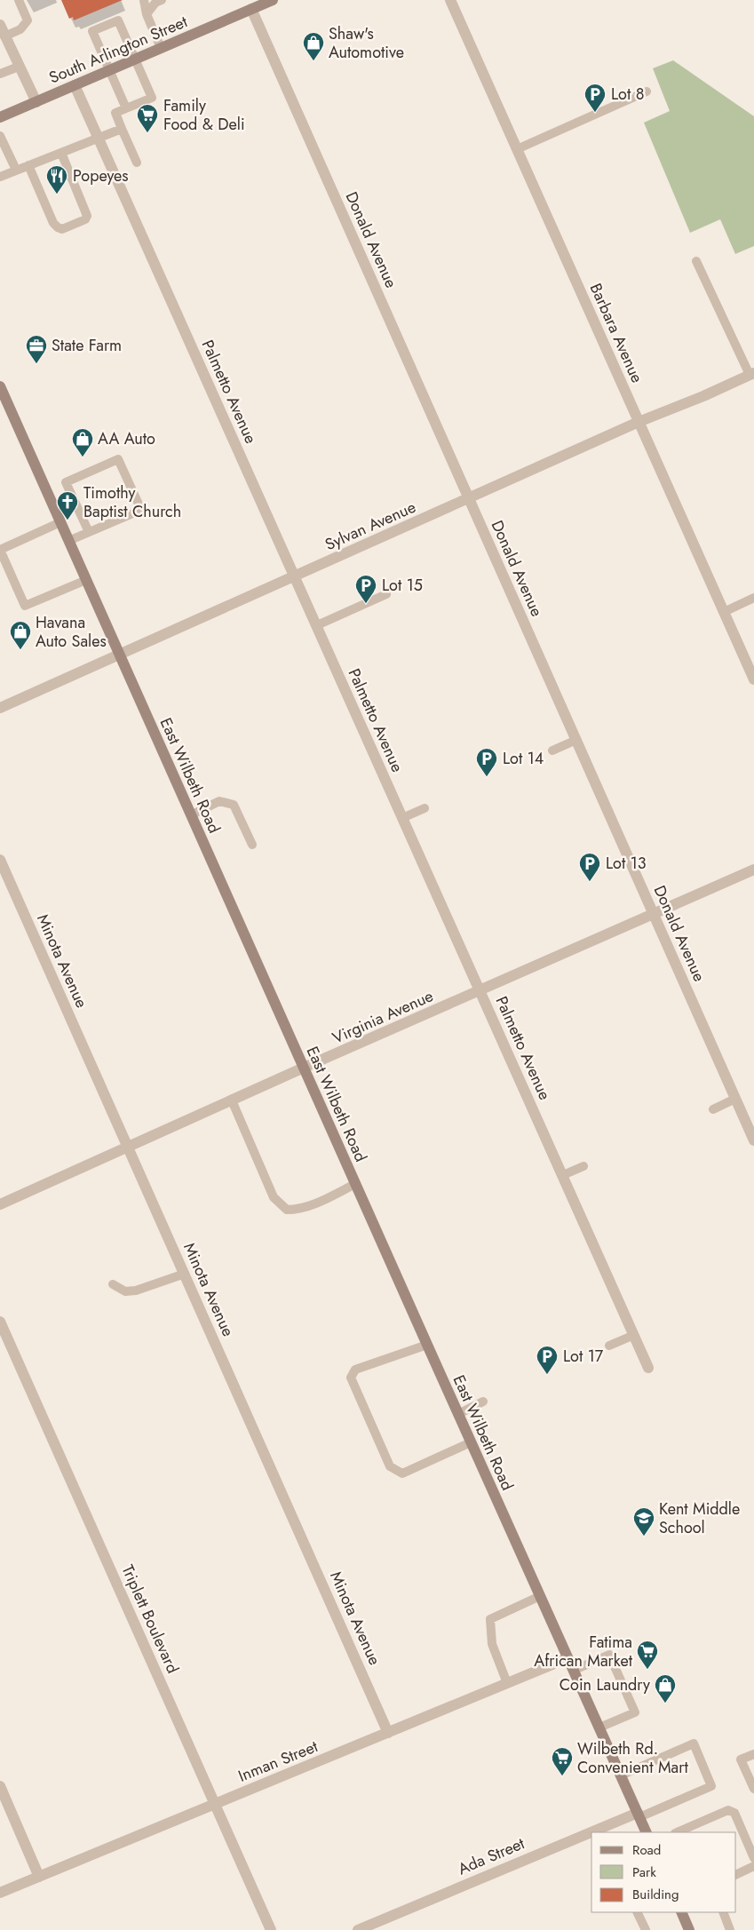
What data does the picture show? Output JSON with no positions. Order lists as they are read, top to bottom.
{
  "streets": {
    "main road": ["South Arlington Street", "East Wilbeth Road"],
    "street": [
      "Donald Avenue",
      "Barbara Avenue",
      "Palmetto Avenue",
      "Sylvan Avenue",
      "Minota Avenue",
      "Virginia Avenue",
      "Triplett Boulevard",
      "Inman Street",
      "Ada Street"
    ]
  },
  "crossings": [
    ["South Arlington Street", "Donald Avenue"],
    ["South Arlington Street", "Palmetto Avenue"],
    ["Donald Avenue", "Sylvan Avenue"],
    ["Donald Avenue", "Virginia Avenue"],
    ["Barbara Avenue", "Sylvan Avenue"],
    ["Palmetto Avenue", "Sylvan Avenue"],
    ["Palmetto Avenue", "Virginia Avenue"],
    ["Sylvan Avenue", "East Wilbeth Road"],
    ["East Wilbeth Road", "Virginia Avenue"],
    ["East Wilbeth Road", "Inman Street"],
    ["East Wilbeth Road", "Ada Street"],
    ["Minota Avenue", "Virginia Avenue"],
    ["Minota Avenue", "Inman Street"],
    ["Triplett Boulevard", "Inman Street"]
  ],
  "places": {
    "shop": [
      "Shaw's Automotive",
      "AA Auto",
      "Havana Auto Sales",
      "Coin Laundry"
    ],
    "parking": [
      "Lot 8",
      "Lot 15",
      "Lot 14",
      "Lot 13",
      "Lot 17"
    ],
    "supermarket": ["Family Food & Deli", "Fatima African Market", "Wilbeth Rd. Convenient Mart"],
    "restaurant": ["Popeyes"],
    "office": ["State Farm"],
    "church": ["Timothy Baptist Church"],
    "school or university": ["Kent Middle School"]
  },
  "legend": ["Road", "Park", "Building"]
}
